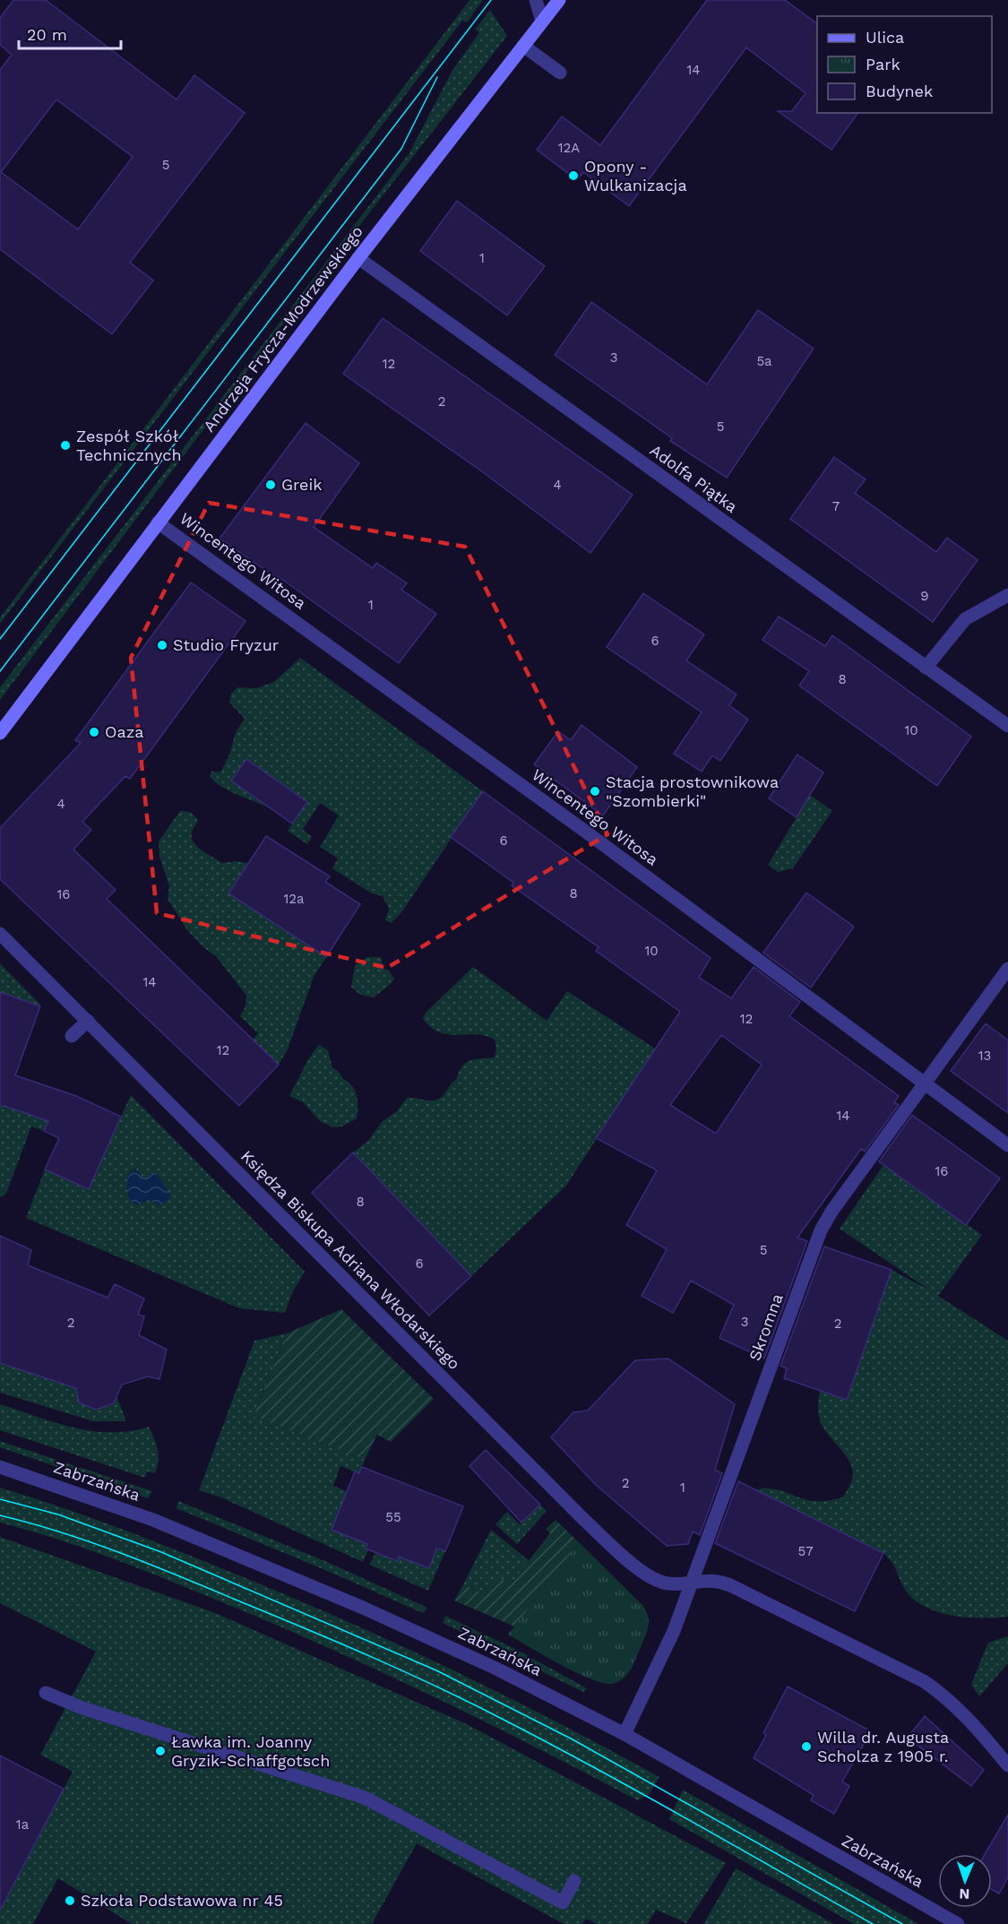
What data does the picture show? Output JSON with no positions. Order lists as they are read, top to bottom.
{
  "streets": {
    "main road": ["Andrzeja Frycza-Modrzewskiego"],
    "street": [
      "Adolfa Piątka",
      "Wincentego Witosa",
      "Księdza Biskupa Adriana Włodarskiego",
      "Skromna",
      "Zabrzańska"
    ]
  },
  "crossings": [
    ["Andrzeja Frycza-Modrzewskiego", "Adolfa Piątka"],
    ["Andrzeja Frycza-Modrzewskiego", "Wincentego Witosa"],
    ["Wincentego Witosa", "Skromna"],
    ["Księdza Biskupa Adriana Włodarskiego", "Skromna"],
    ["Skromna", "Zabrzańska"]
  ],
  "places": [
    "Opony - Wulkanizacja",
    "Zespół Szkół Technicznych",
    "Greik",
    "Studio Fryzur",
    "Oaza",
    "Stacja prostownikowa \"Szombierki\"",
    "Willa dr. Augusta Scholza z 1905 r.",
    "Ławka im. Joanny Gryzik-Schaffgotsch",
    "Szkoła Podstawowa nr 45"
  ],
  "house_numbers": [
    "14",
    "12A",
    "5",
    "1",
    "3",
    "5a",
    "12",
    "2",
    "5",
    "4",
    "7",
    "9",
    "1",
    "6",
    "8",
    "10",
    "4",
    "6",
    "8",
    "16",
    "12a",
    "10",
    "14",
    "12",
    "12",
    "13",
    "14",
    "16",
    "8",
    "5",
    "6",
    "3",
    "2",
    "2",
    "2",
    "1",
    "55",
    "57",
    "1a"
  ],
  "legend": ["Ulica", "Park", "Budynek"],
  "scale_bar": "20 m",
  "north": "bottom"
}
